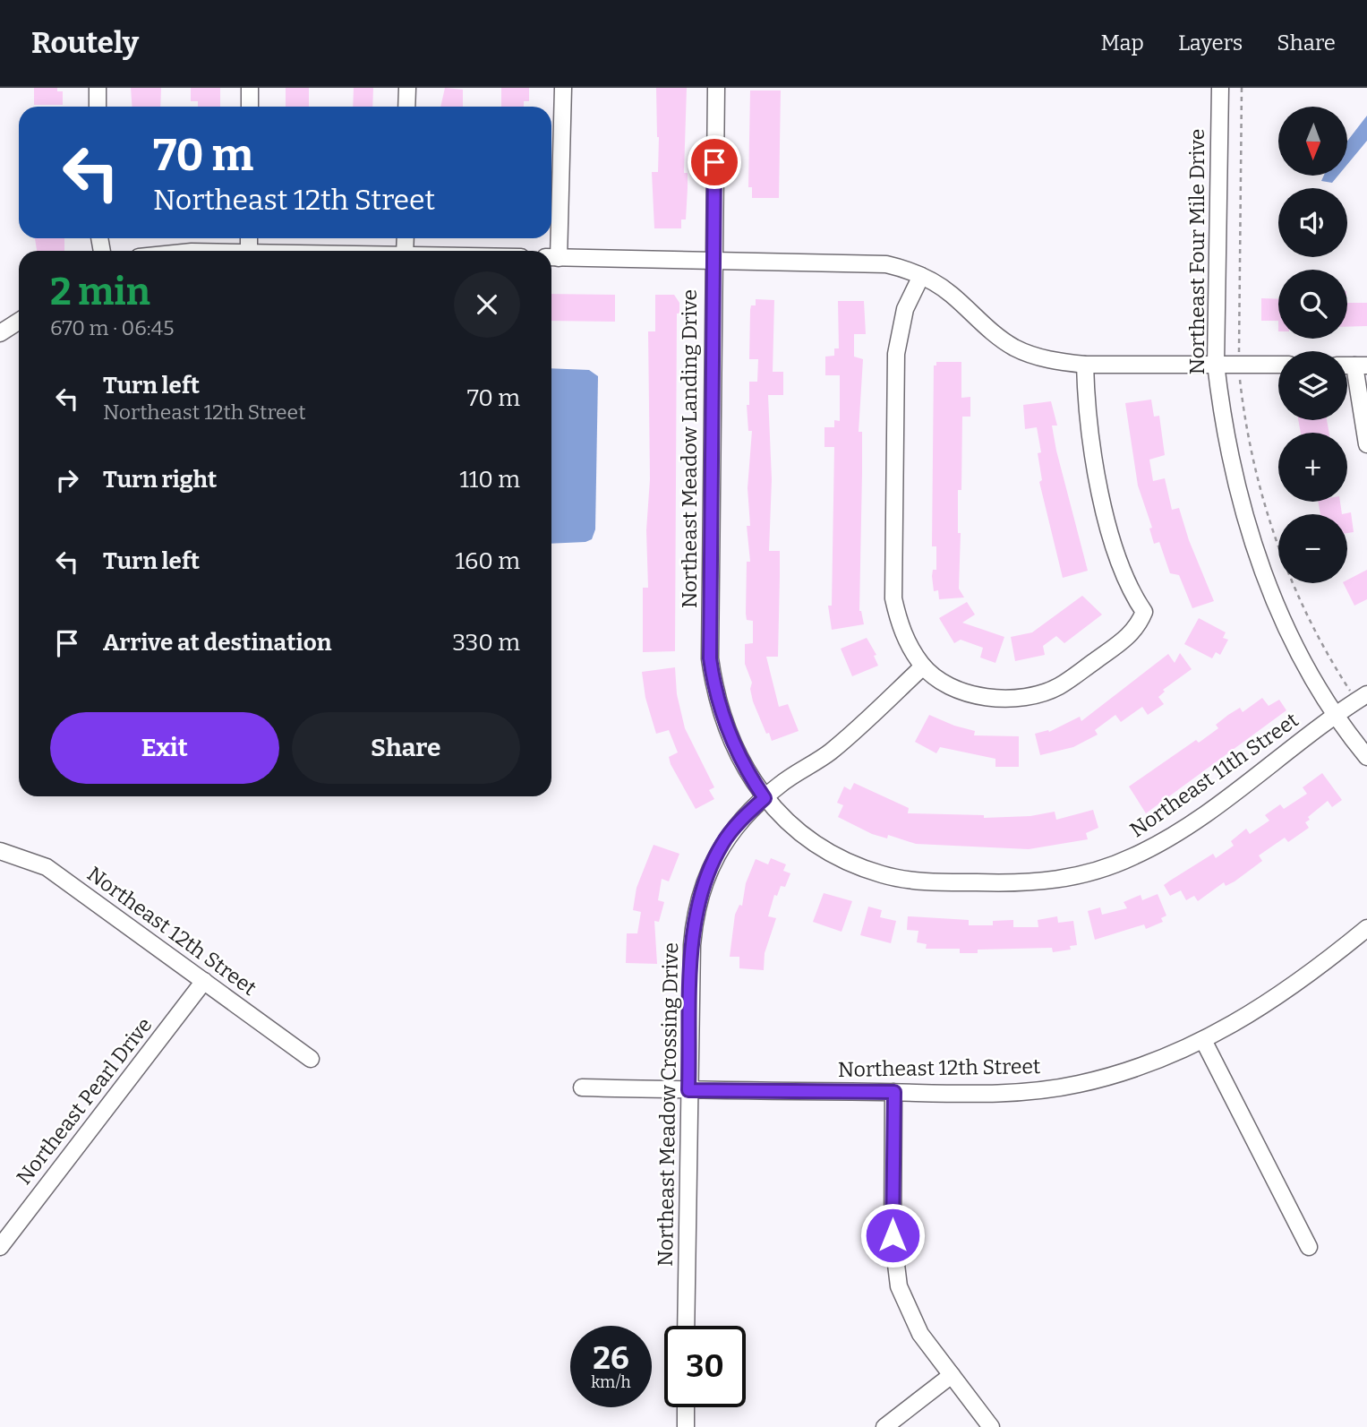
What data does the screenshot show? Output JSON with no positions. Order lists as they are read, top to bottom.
{
  "streets": {
    "street": [
      "Northeast Four Mile Drive",
      "Northeast Meadow Landing Drive",
      "Northeast 11th Street",
      "Northeast 12th Street",
      "Northeast Pearl Drive",
      "Northeast Meadow Crossing Drive"
    ]
  },
  "crossings": [
    ["Northeast Four Mile Drive", "Northeast 11th Street"],
    ["Northeast Meadow Landing Drive", "Northeast 11th Street"],
    ["Northeast Meadow Landing Drive", "Northeast Meadow Crossing Drive"],
    ["Northeast 11th Street", "Northeast Meadow Crossing Drive"],
    ["Northeast 12th Street", "Northeast Pearl Drive"],
    ["Northeast 12th Street", "Northeast Meadow Crossing Drive"]
  ],
  "north": "bottom",
  "page": {
    "header": "Routely",
    "nav": ["Map", "Layers", "Share"],
    "map_buttons": ["+", "−"],
    "turn": ["70 m", "Northeast 12th Street"],
    "heading": ["2 min", "670 m · 06:45"],
    "list": [
      {
        "name": "Turn left",
        "note": "Northeast 12th Street",
        "value": "70 m"
      },
      {
        "name": "Turn right",
        "value": "110 m"
      },
      {
        "name": "Turn left",
        "value": "160 m"
      },
      {
        "name": "Arrive at destination",
        "value": "330 m"
      }
    ],
    "buttons": ["Exit", "Share"],
    "speed": "26 km/h",
    "limit": "30"
  }
}
